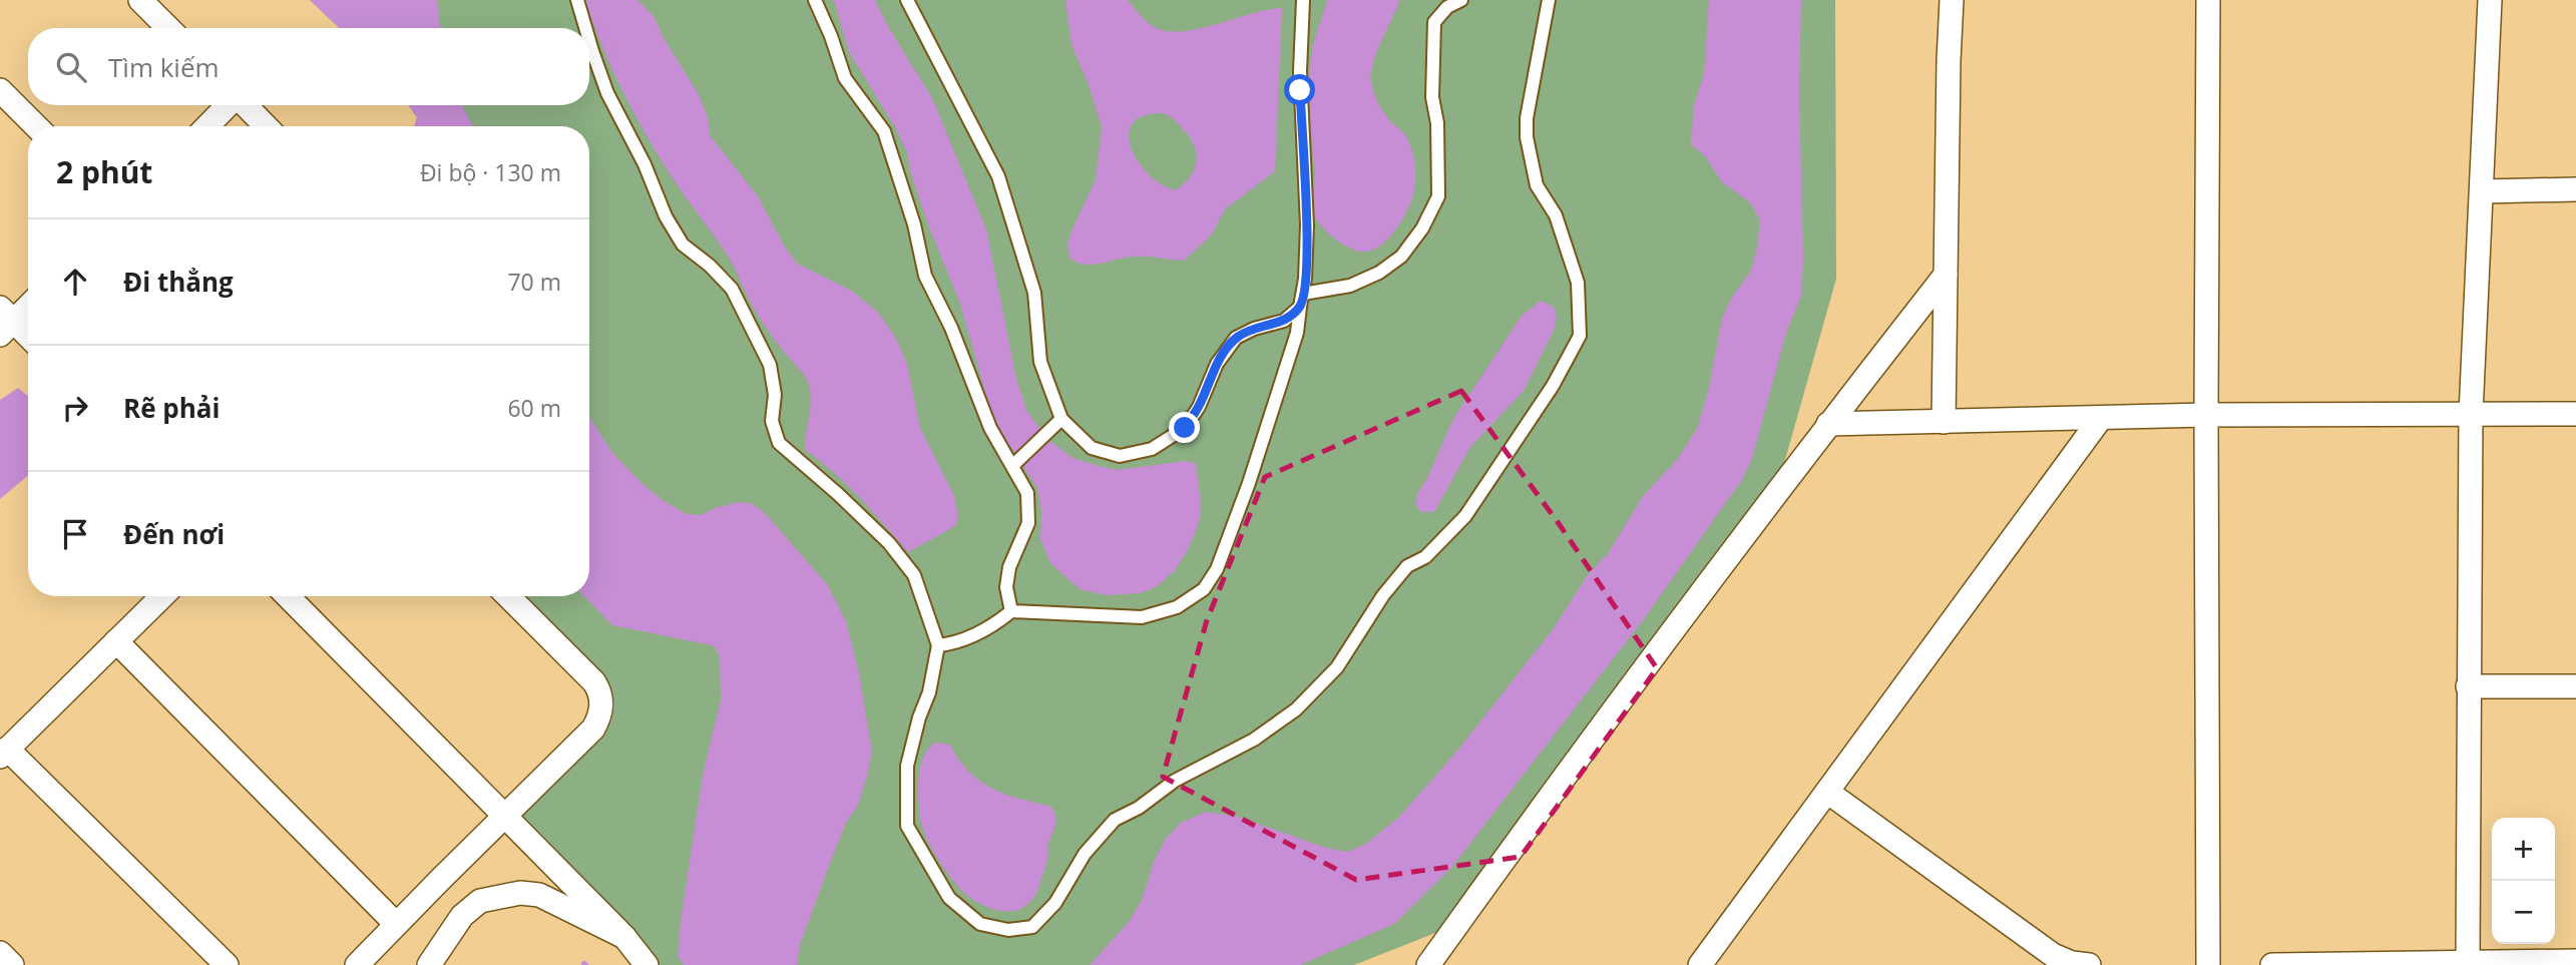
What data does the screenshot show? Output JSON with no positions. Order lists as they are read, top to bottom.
{
  "page": {
    "search": "Tìm kiếm",
    "heading": ["2 phút", "Đi bộ · 130 m"],
    "list": [
      ["Đi thẳng", "70 m"],
      ["Rẽ phải", "60 m"],
      "Đến nơi"
    ],
    "map_buttons": ["+", "−"]
  }
}
